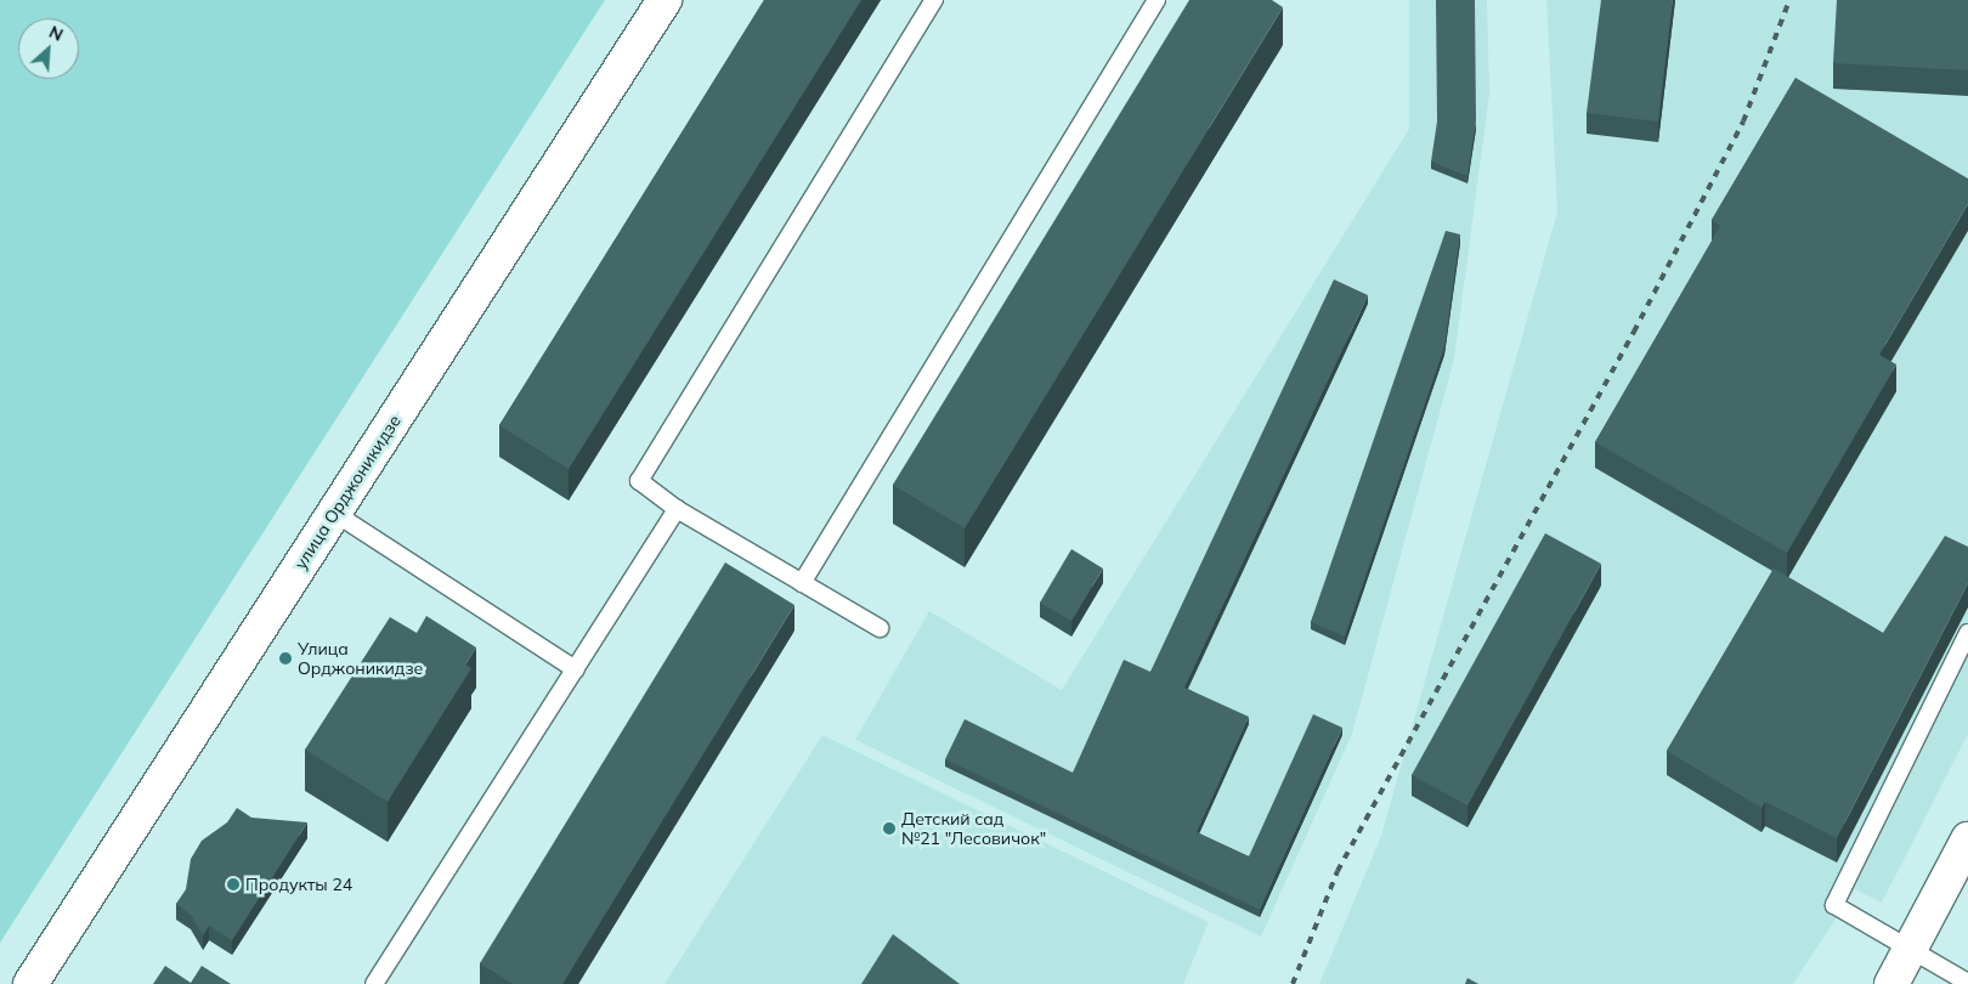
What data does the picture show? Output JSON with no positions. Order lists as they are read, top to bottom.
{
  "streets": {
    "street": ["улица Орджоникидзе"]
  },
  "places": ["Улица Орджоникидзе", "Детский сад №21 \"Лесовичок\"", "Продукты 24"],
  "north": "top right"
}
